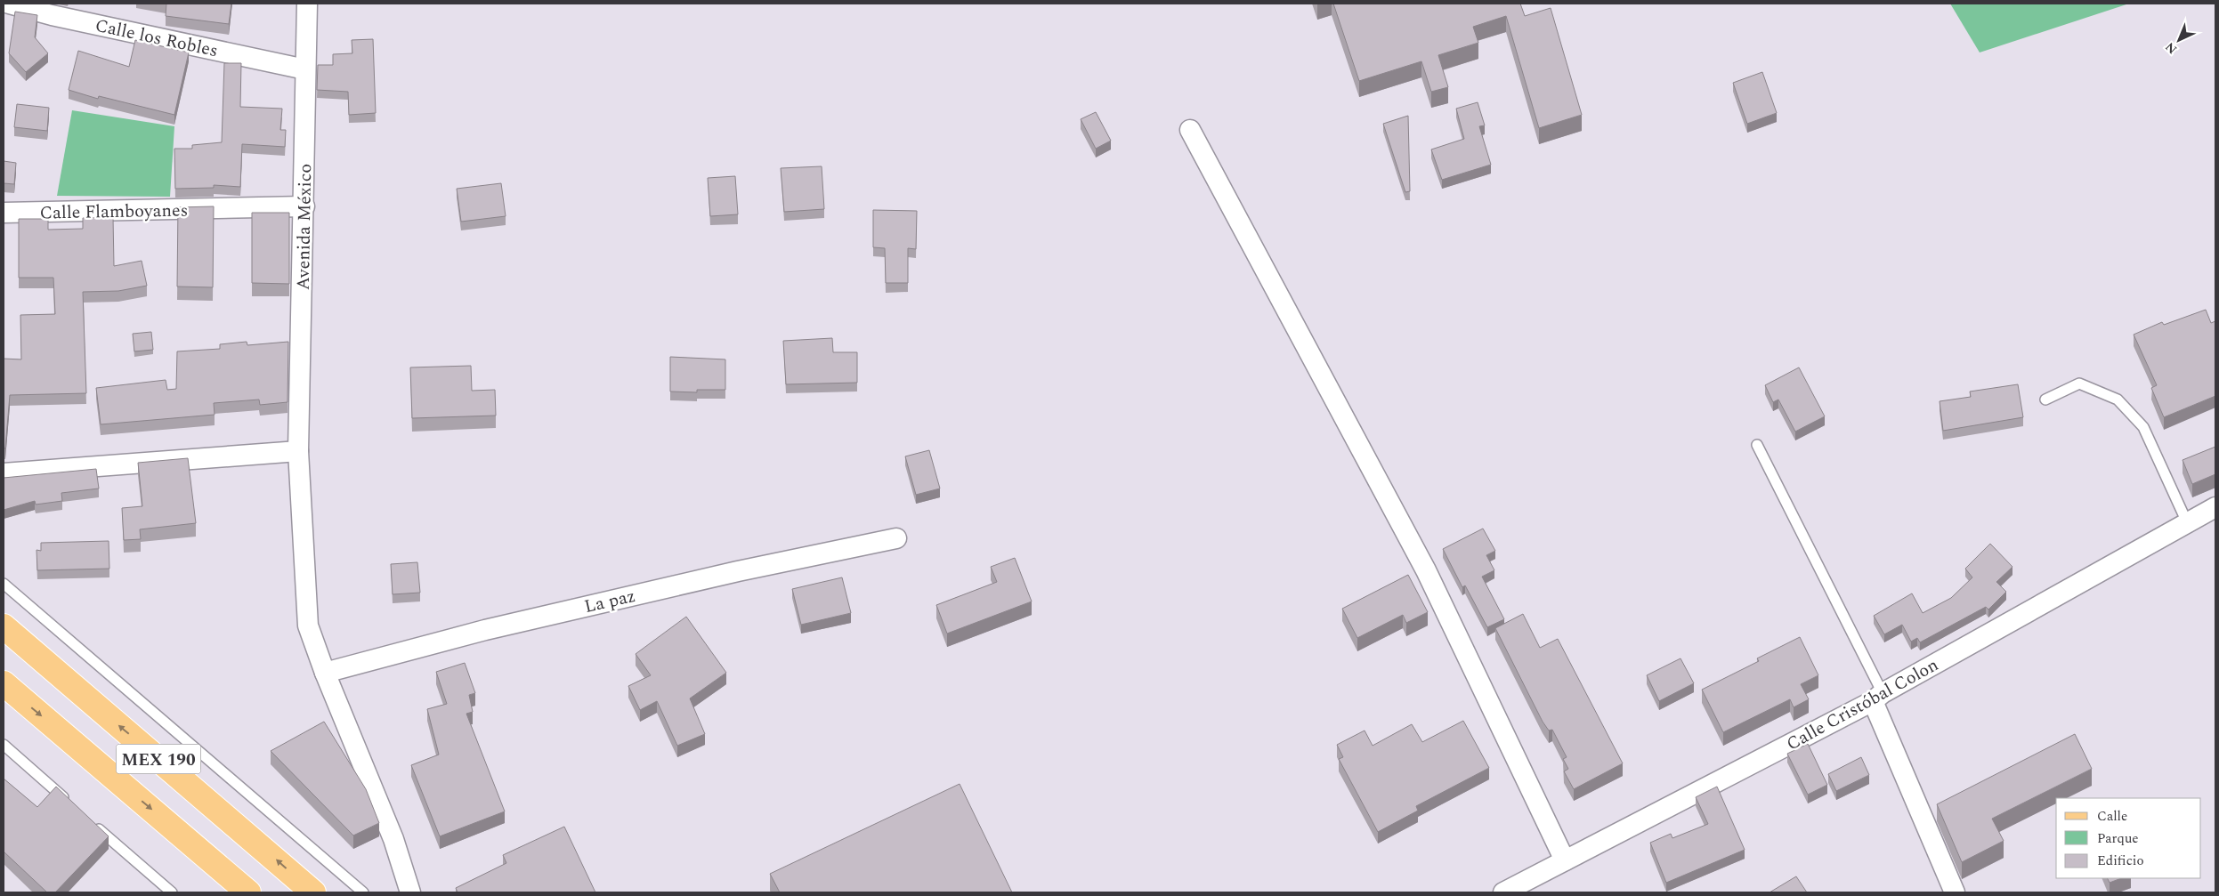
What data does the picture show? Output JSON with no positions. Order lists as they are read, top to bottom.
{
  "streets": {
    "main road": ["MEX 190"],
    "street": [
      "Calle los Robles",
      "Calle Flamboyanes",
      "Avenida México",
      "La paz",
      "Calle Cristóbal Colon"
    ]
  },
  "crossings": [
    ["Calle los Robles", "Avenida México"],
    ["Calle Flamboyanes", "Avenida México"],
    ["Avenida México", "La paz"]
  ],
  "legend": ["Calle", "Parque", "Edificio"],
  "north": "bottom left"
}
